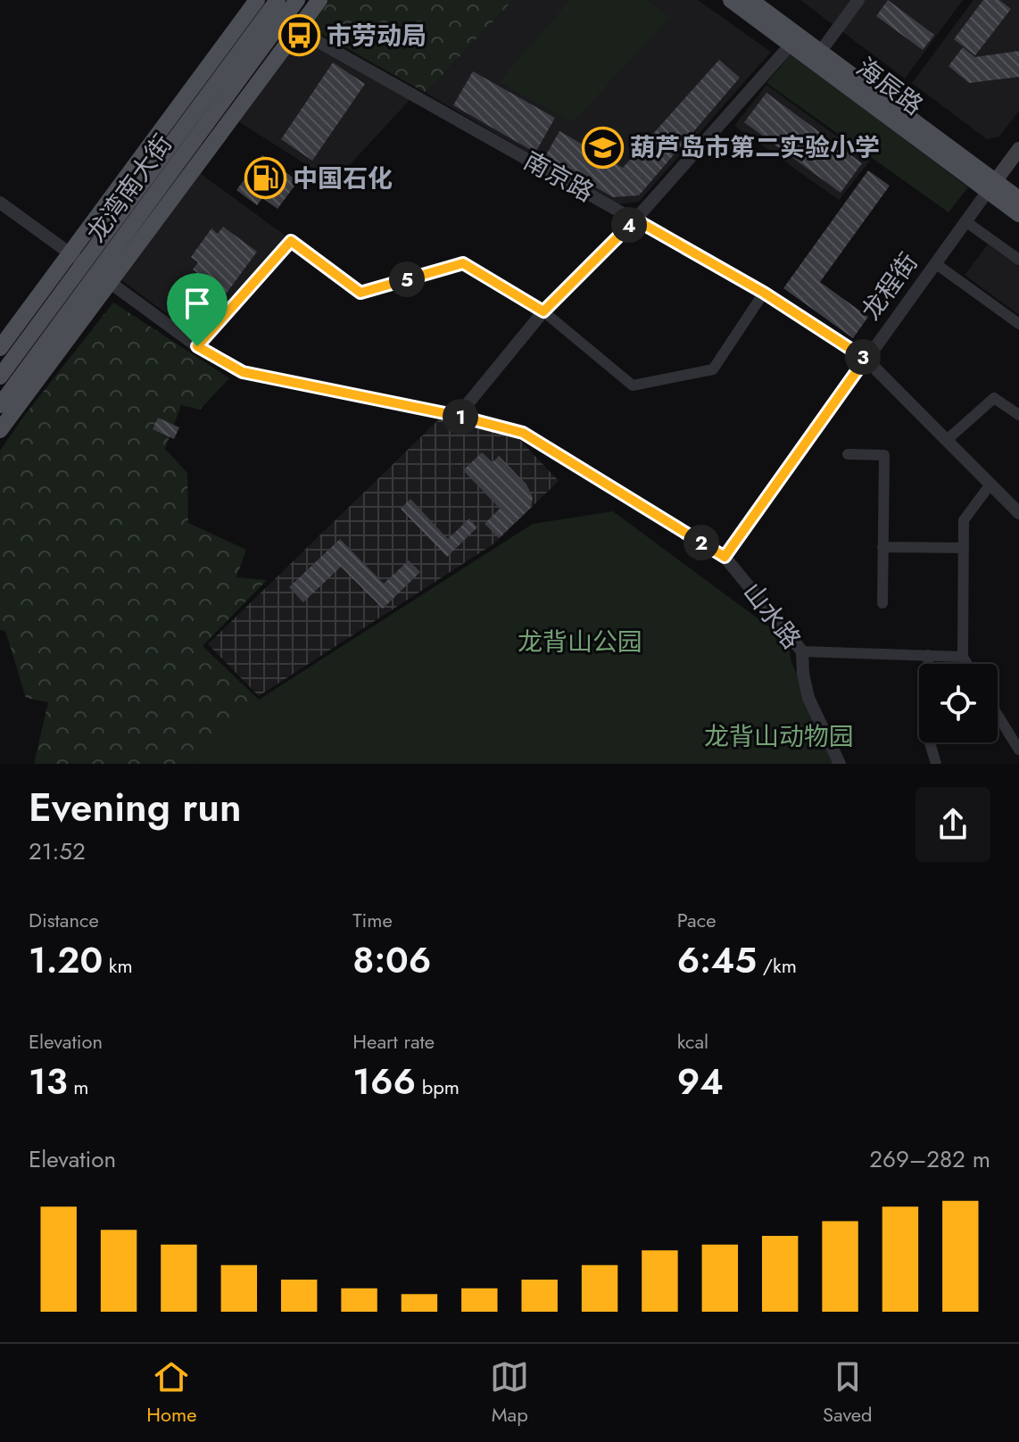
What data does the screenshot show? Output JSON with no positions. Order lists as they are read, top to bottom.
{
  "streets": {
    "main road": ["海辰路", "龙湾南大街", "龙程街"],
    "street": ["南京路", "山水路"]
  },
  "crossings": [
    ["海辰路", "龙程街"],
    ["南京路", "龙湾南大街"],
    ["南京路", "龙程街"],
    ["龙湾南大街", "山水路"],
    ["龙程街", "山水路"]
  ],
  "parks": ["龙背山公园", "龙背山动物园"],
  "places": {
    "bus stop": ["市劳动局"],
    "school or university": ["葫芦岛市第二实验小学"],
    "fuel station": ["中国石化"]
  },
  "page": {
    "pins": [
      "4",
      "5",
      "3",
      "1",
      "2"
    ],
    "heading": ["Evening run", "21:52"],
    "stats": [
      ["Distance", "1.20 km"],
      ["Time", "8:06"],
      ["Pace", "6:45 /km"],
      ["Elevation", "13 m"],
      ["Heart rate", "166 bpm"],
      ["kcal", "94"]
    ],
    "chart": ["Elevation", "269–282 m"],
    "tabs": ["Home", "Map", "Saved"]
  }
}
